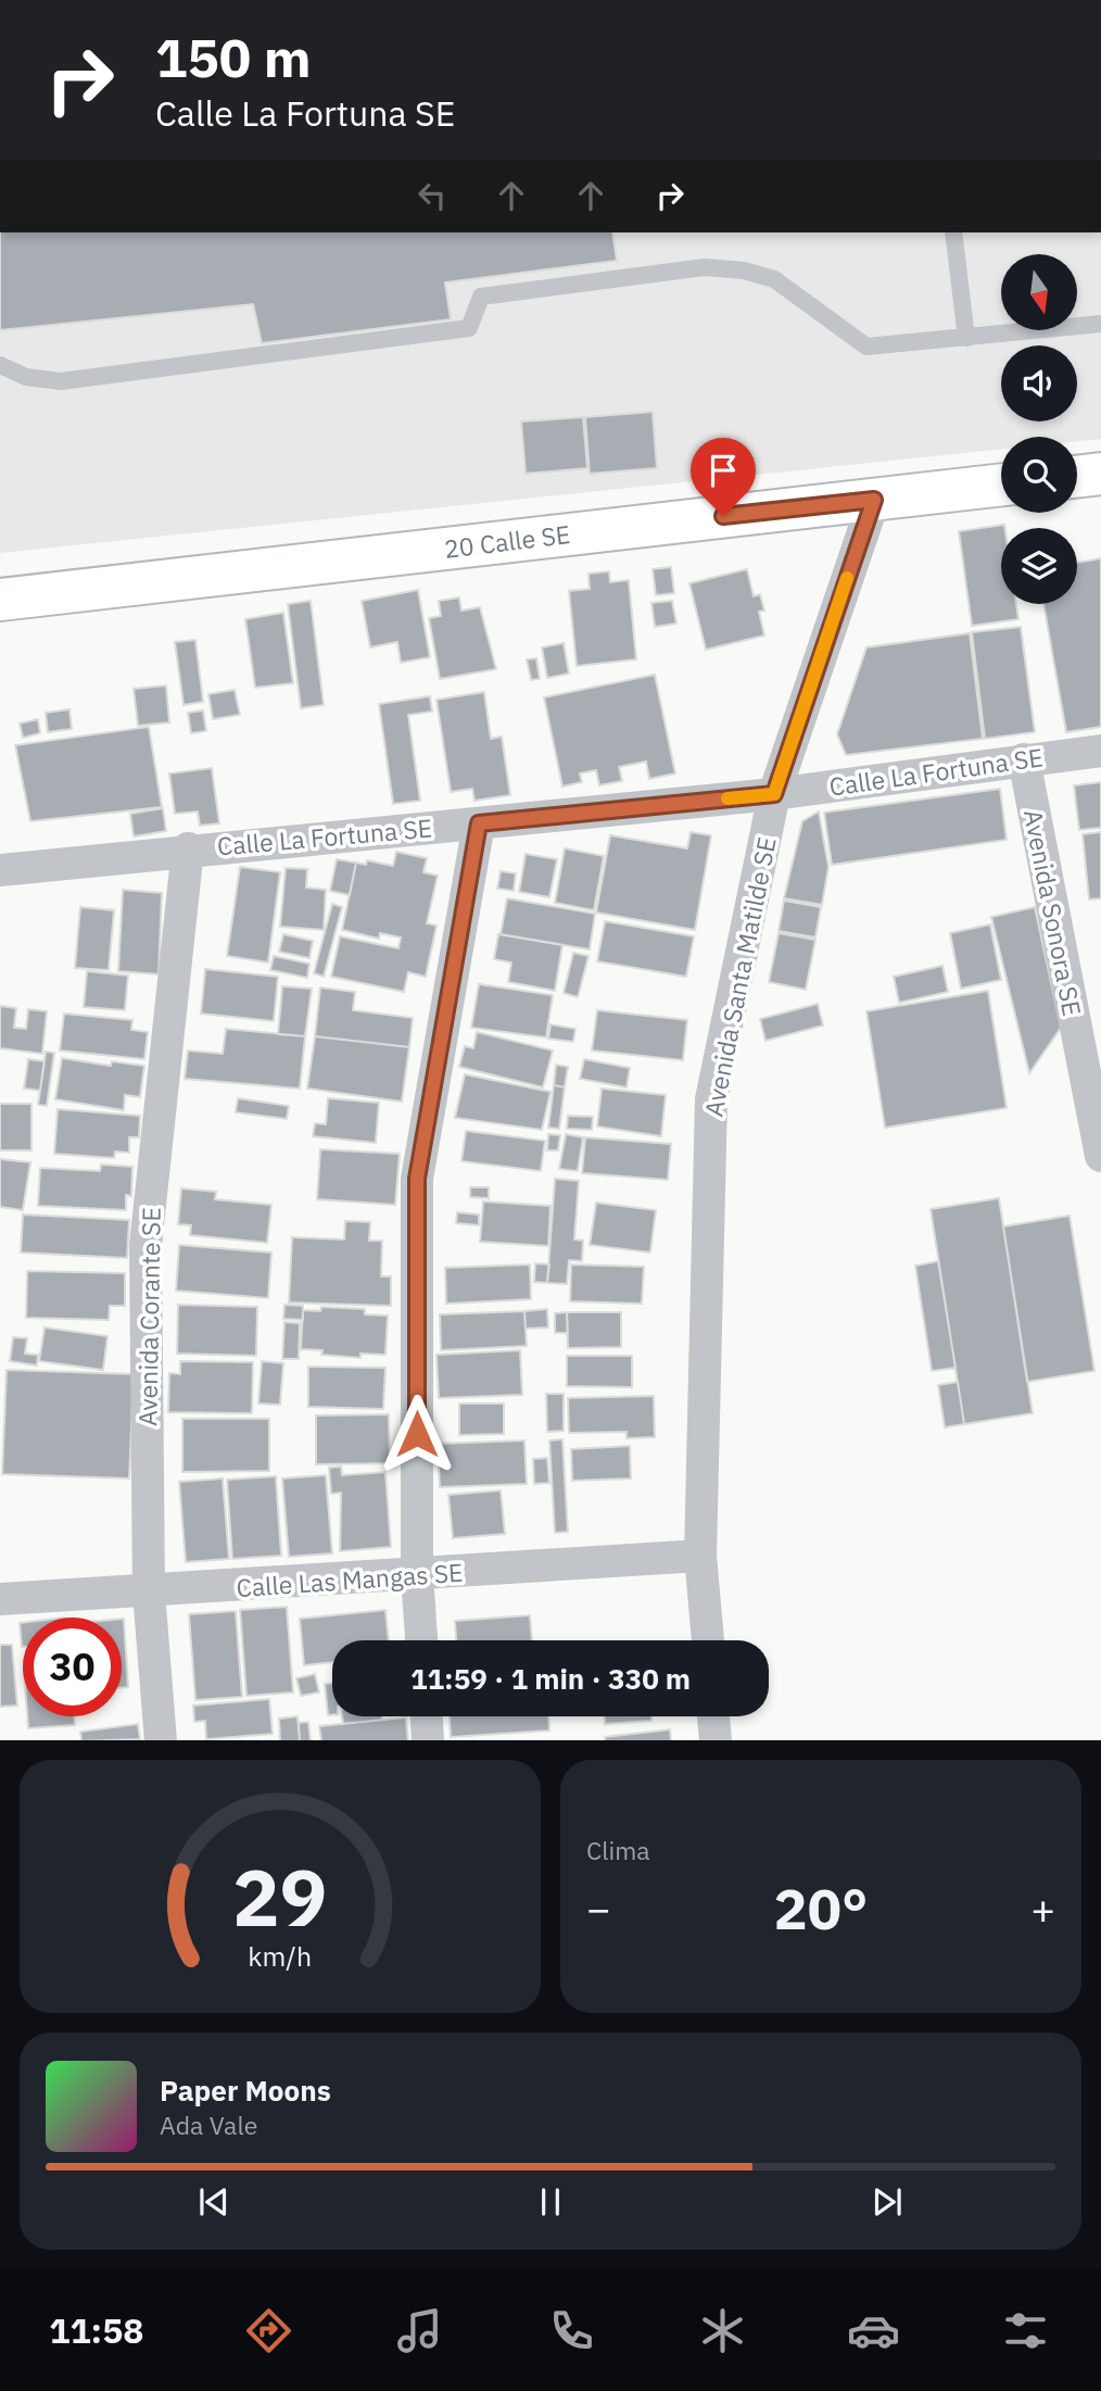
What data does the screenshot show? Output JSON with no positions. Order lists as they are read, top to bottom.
{
  "streets": {
    "street": [
      "20 Calle SE",
      "Calle La Fortuna SE",
      "Avenida Sonora SE",
      "Avenida Santa Matilde SE",
      "Avenida Corante SE",
      "Calle Las Mangas SE"
    ]
  },
  "crossings": [
    ["20 Calle SE", "Avenida Santa Matilde SE"],
    ["Calle La Fortuna SE", "Avenida Sonora SE"],
    ["Calle La Fortuna SE", "Avenida Santa Matilde SE"],
    ["Calle La Fortuna SE", "Avenida Corante SE"],
    ["Avenida Santa Matilde SE", "Calle Las Mangas SE"],
    ["Avenida Corante SE", "Calle Las Mangas SE"]
  ],
  "north": "bottom",
  "page": {
    "turn": ["150 m", "Calle La Fortuna SE"],
    "limit": "30",
    "trip": "11:59 · 1 min · 330 m",
    "tile": "Clima",
    "heat": ["−", "20°", "+"],
    "song": ["Paper Moons", "Ada Vale"],
    "tabs": "11:58",
    "gauge": ["29", "km/h"]
  }
}
